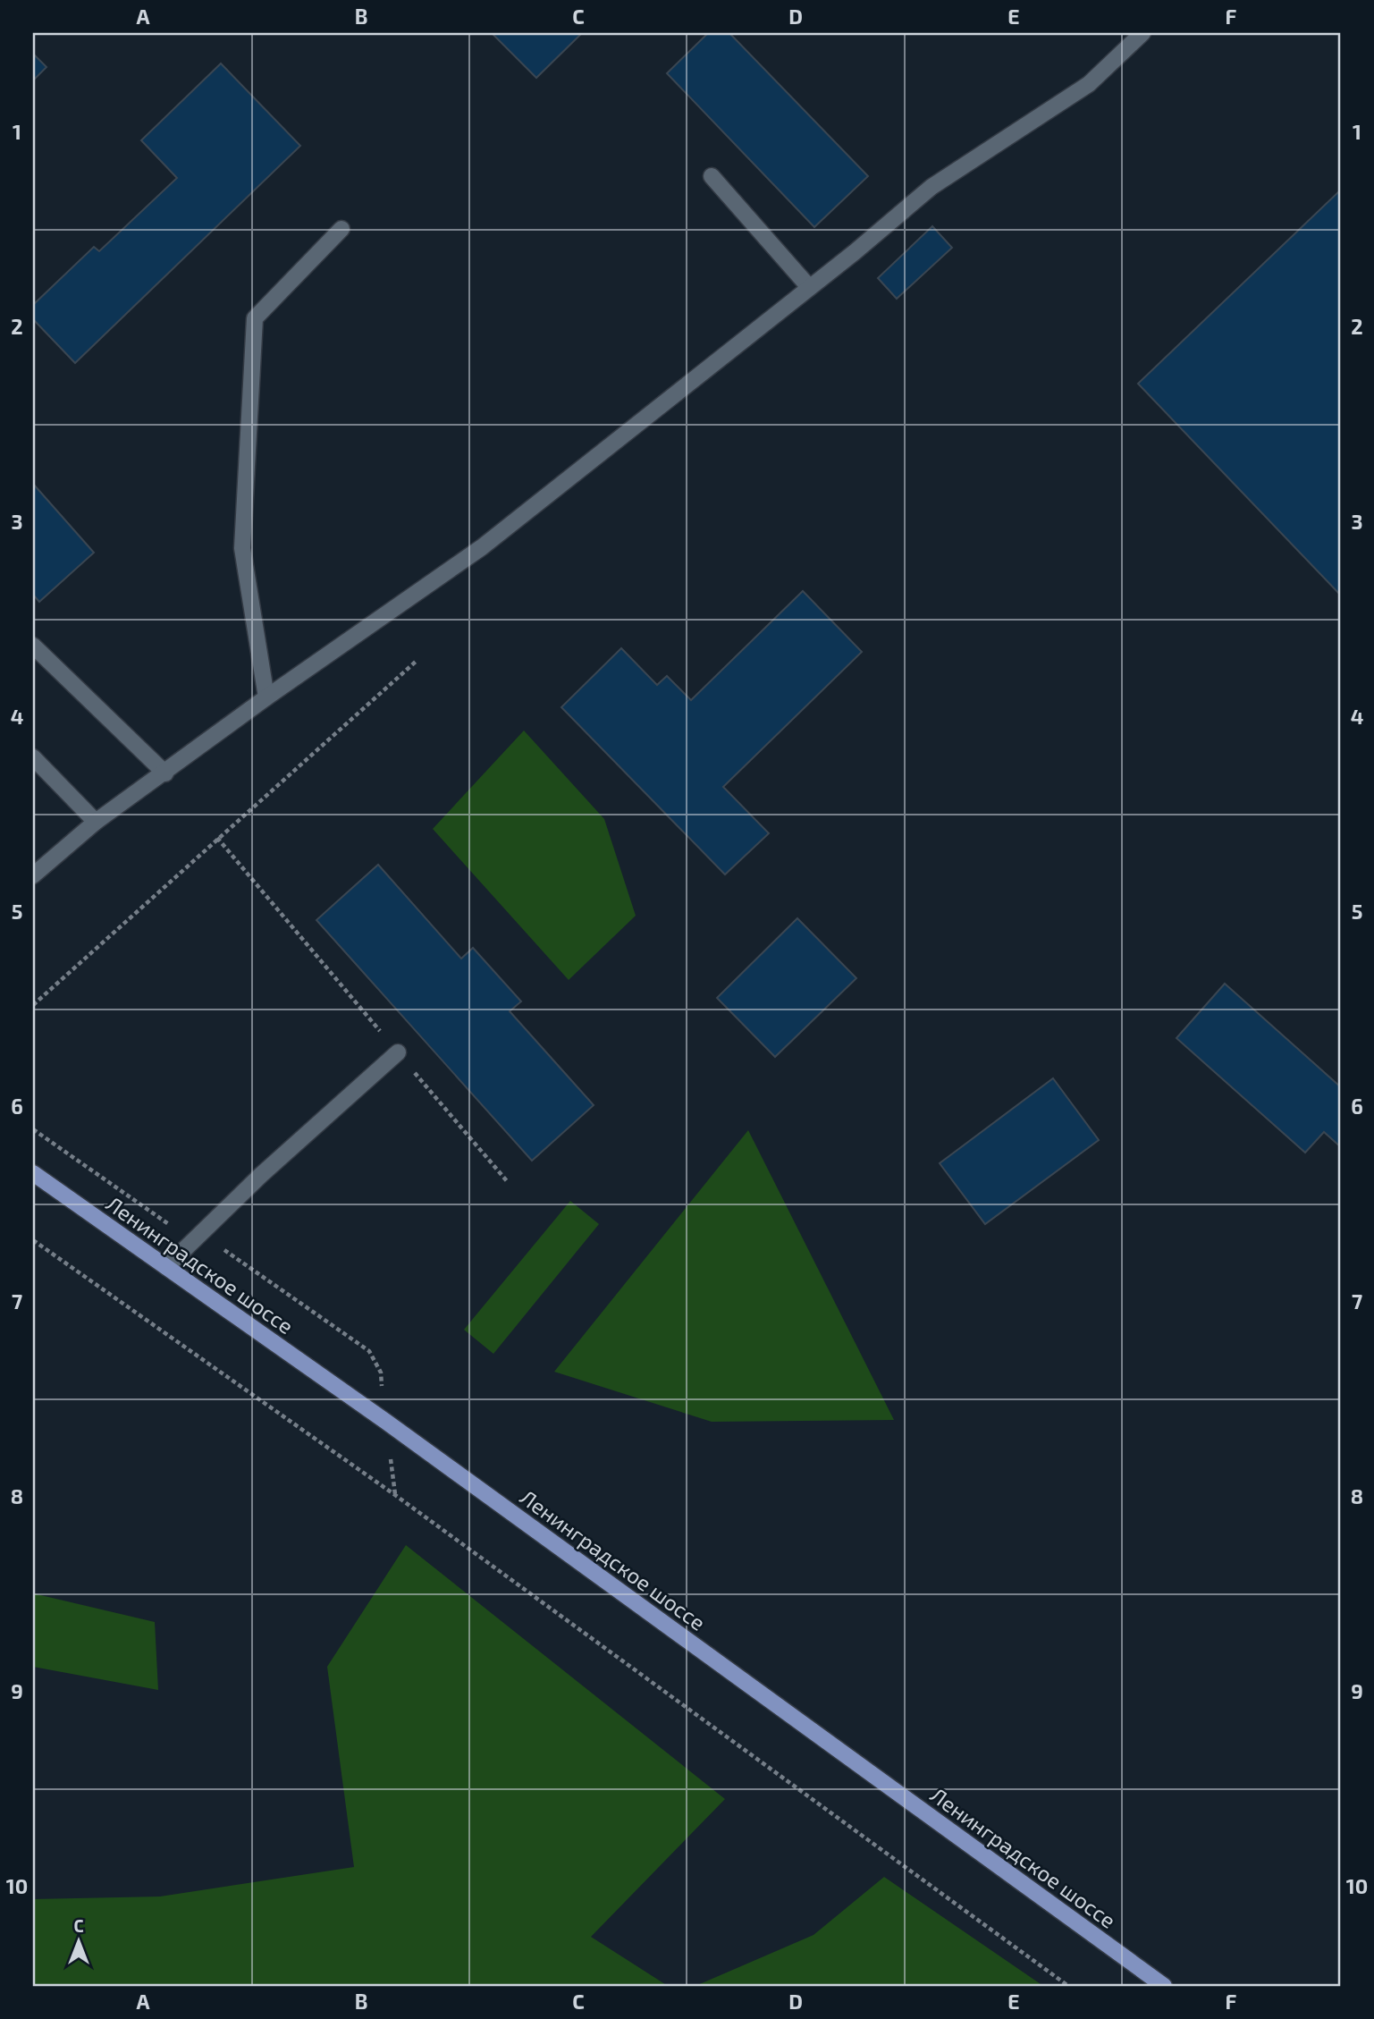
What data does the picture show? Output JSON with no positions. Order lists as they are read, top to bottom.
{
  "streets": {
    "main road": ["Ленинградское шоссе"]
  },
  "north": "top",
  "grid": {
    "columns": [
      "A",
      "B",
      "C",
      "D",
      "E",
      "F"
    ],
    "rows": [
      "1",
      "2",
      "3",
      "4",
      "5",
      "6",
      "7",
      "8",
      "9",
      "10"
    ]
  }
}
